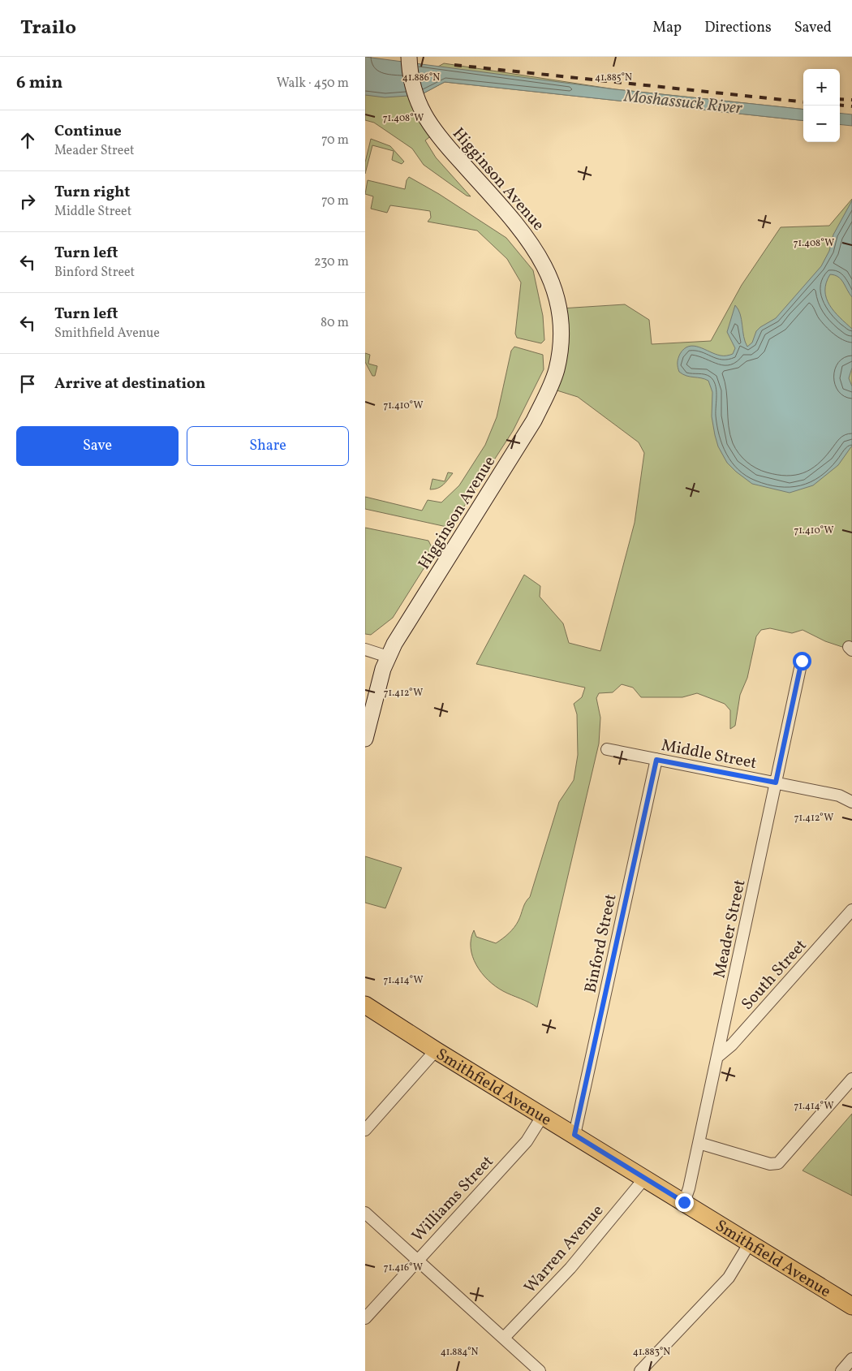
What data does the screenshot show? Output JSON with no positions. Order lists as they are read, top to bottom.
{
  "streets": {
    "main road": ["Smithfield Avenue"],
    "street": [
      "Higginson Avenue",
      "Middle Street",
      "Meader Street",
      "Binford Street",
      "South Street",
      "Williams Street",
      "Warren Avenue"
    ]
  },
  "crossings": [
    ["Middle Street", "Meader Street"],
    ["Middle Street", "Binford Street"],
    ["Meader Street", "South Street"],
    ["Meader Street", "Smithfield Avenue"],
    ["Binford Street", "Smithfield Avenue"],
    ["Smithfield Avenue", "Williams Street"],
    ["Smithfield Avenue", "Warren Avenue"]
  ],
  "water": ["Moshassuck River"],
  "page": {
    "header": "Trailo",
    "nav": ["Map", "Directions", "Saved"],
    "heading": ["6 min", "Walk · 450 m"],
    "map_buttons": ["+", "−"],
    "list": [
      ["Continue", "Meader Street", "70 m"],
      ["Turn right", "Middle Street", "70 m"],
      ["Turn left", "Binford Street", "230 m"],
      ["Turn left", "Smithfield Avenue", "80 m"],
      "Arrive at destination"
    ],
    "buttons": ["Save", "Share"]
  },
  "coordinates": [
    "41.885°N",
    "41.886°N",
    "71.408°W",
    "71.410°W",
    "71.412°W",
    "71.414°W",
    "71.416°W",
    "41.884°N",
    "41.883°N"
  ]
}
